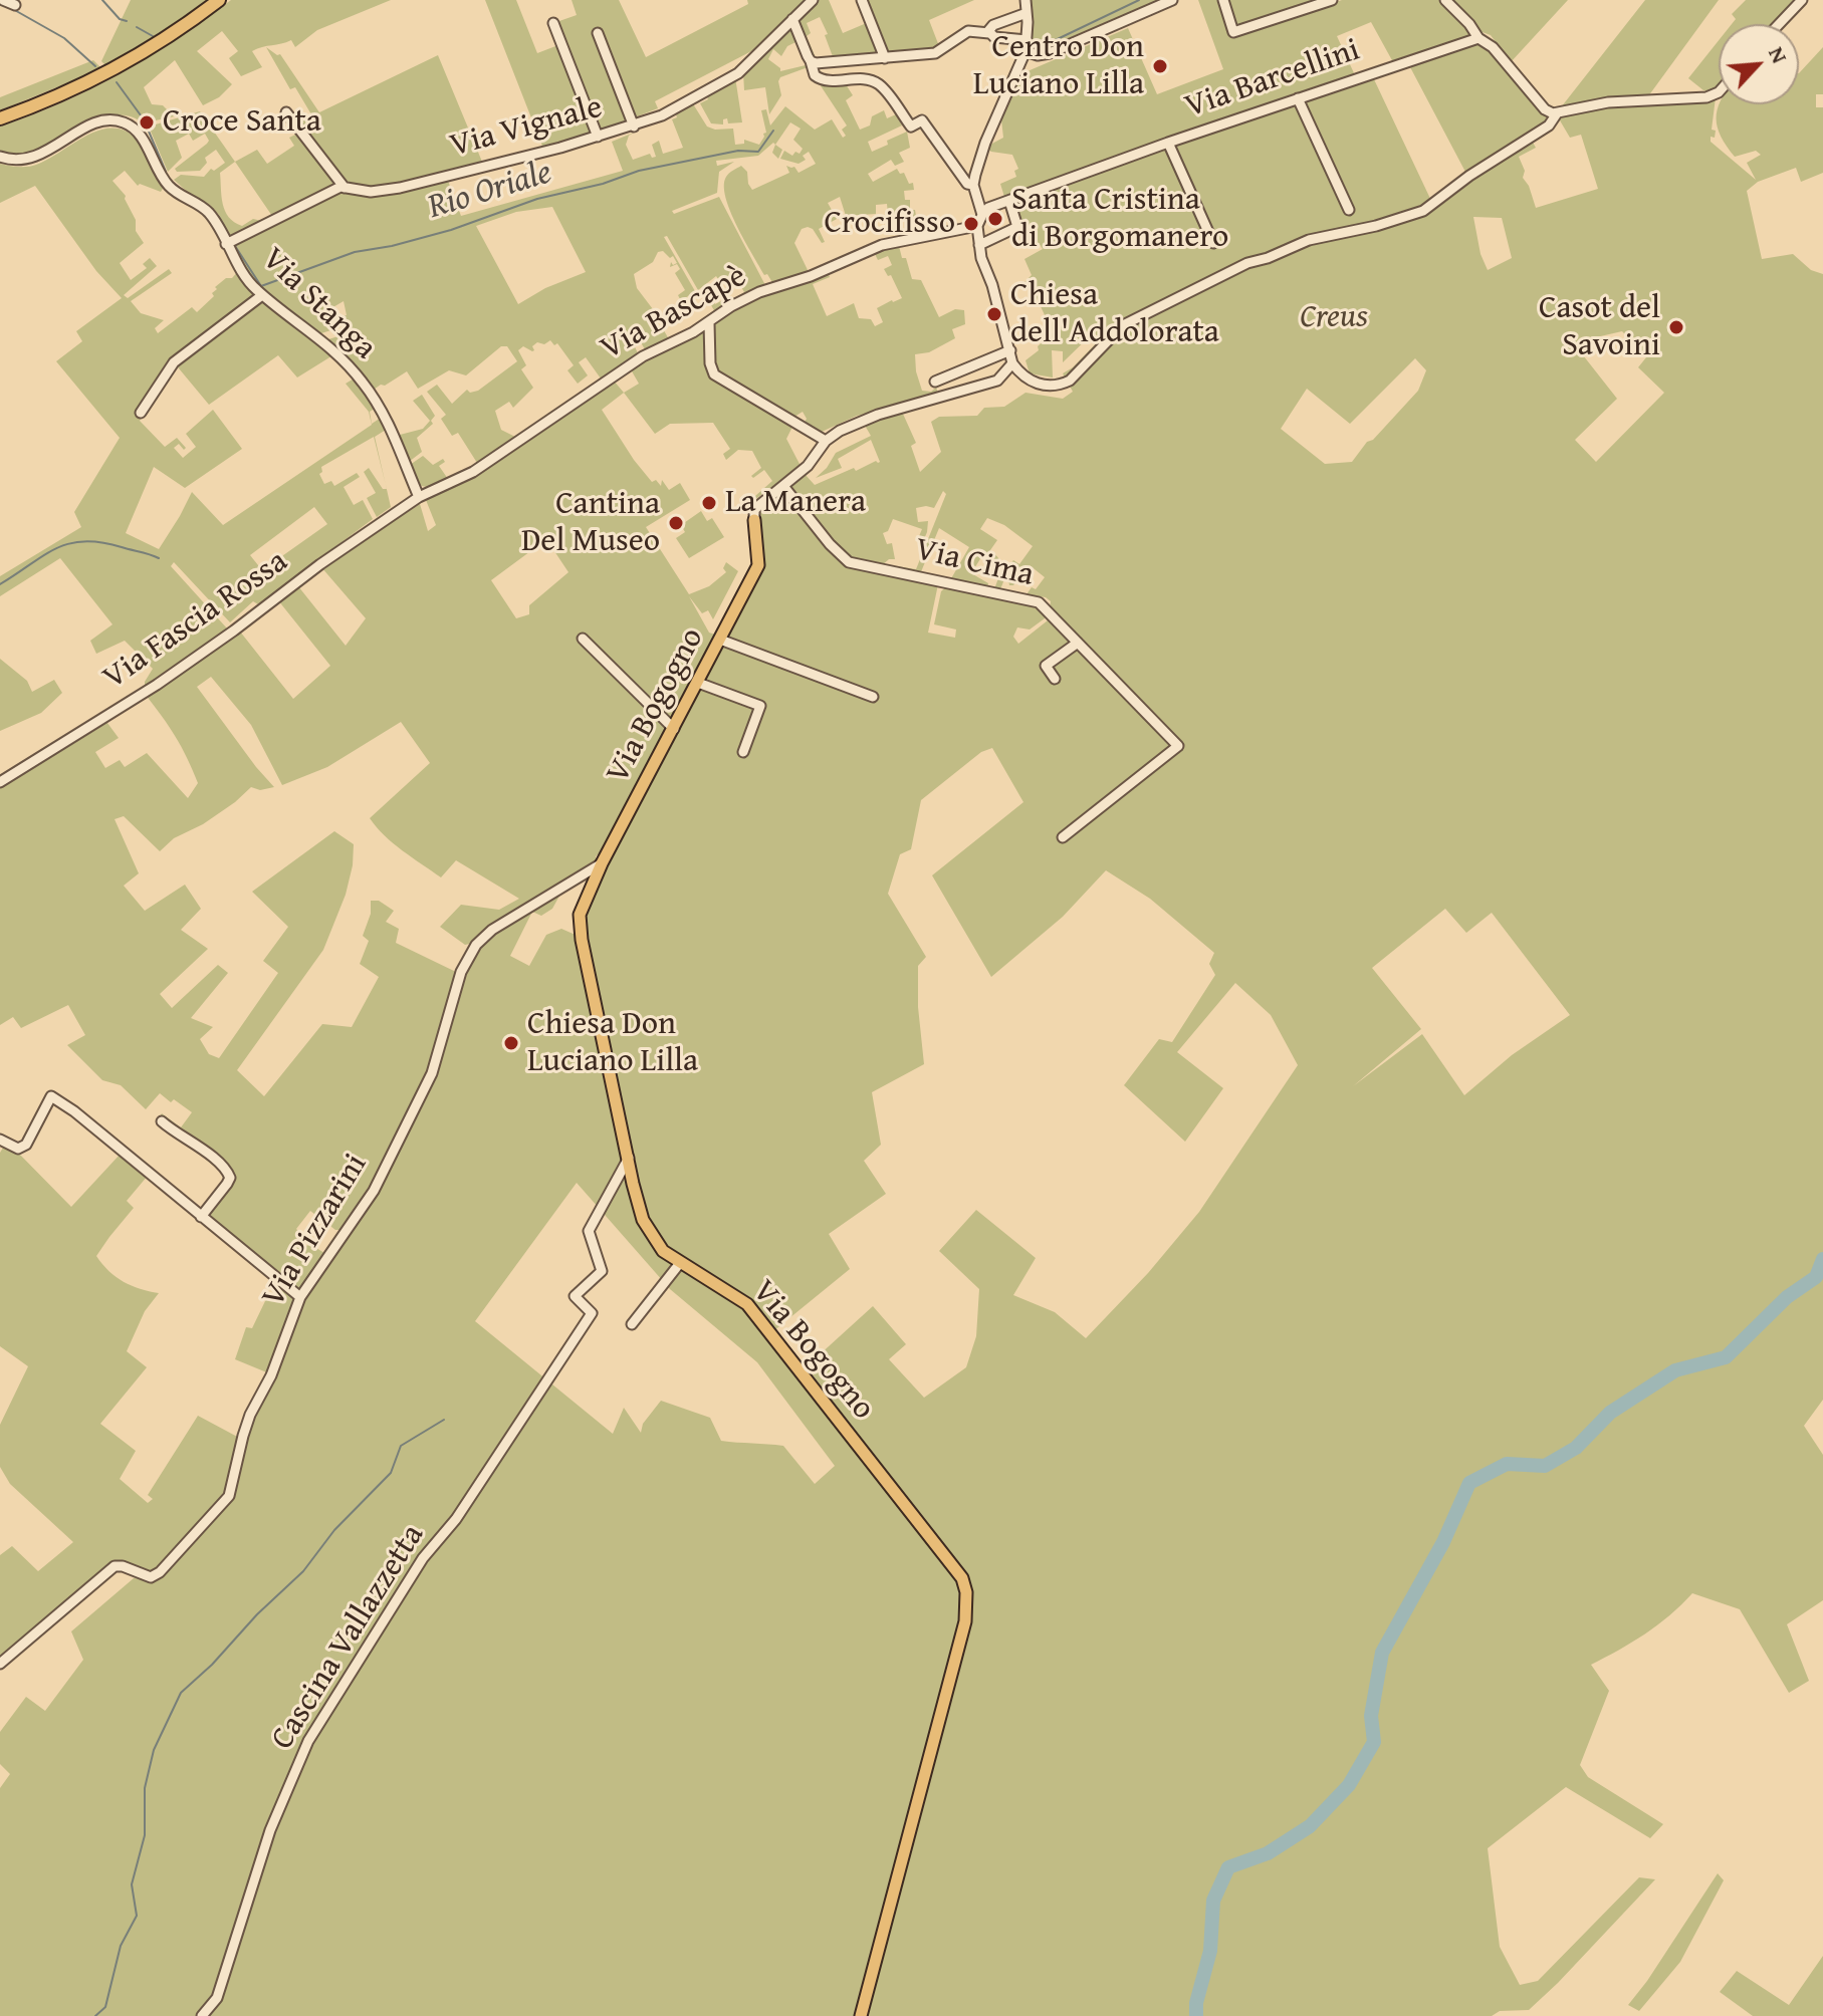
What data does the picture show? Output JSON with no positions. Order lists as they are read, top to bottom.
{
  "streets": {
    "main road": ["Via Bogogno"],
    "street": [
      "Via Barcellini",
      "Via Vignale",
      "Via Stanga",
      "Via Bascapè",
      "Via Cima",
      "Via Fascia Rossa",
      "Via Pizzarini",
      "Cascina Vallazzetta"
    ]
  },
  "crossings": [
    ["Via Vignale", "Via Stanga"],
    ["Via Stanga", "Via Bascapè"],
    ["Via Stanga", "Via Fascia Rossa"],
    ["Via Bascapè", "Via Fascia Rossa"],
    ["Via Bogogno", "Via Pizzarini"],
    ["Via Bogogno", "Cascina Vallazzetta"]
  ],
  "water": ["Rio Oriale"],
  "parks": ["Creus"],
  "places": [
    "Centro Don Luciano Lilla",
    "Croce Santa",
    "Santa Cristina di Borgomanero",
    "Crocifisso",
    "Chiesa dell'Addolorata",
    "Casot del Savoini",
    "La Manera",
    "Cantina Del Museo",
    "Chiesa Don Luciano Lilla"
  ],
  "north": "top right"
}
